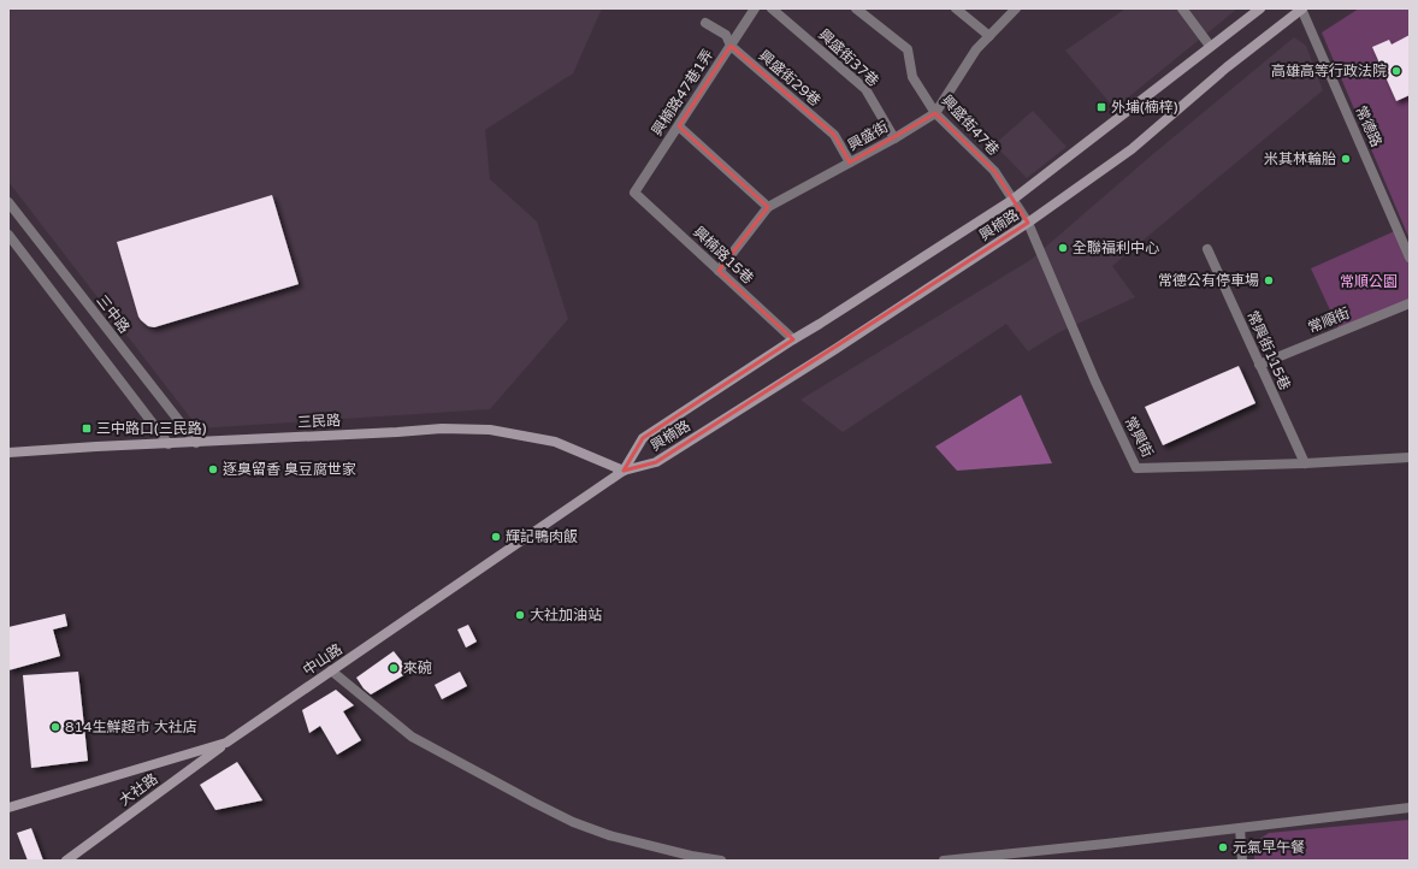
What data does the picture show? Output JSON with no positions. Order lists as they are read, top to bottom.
{
  "streets": {
    "street": [
      "興盛街37巷",
      "興盛街29巷",
      "興楠路47巷1弄",
      "興盛街47巷",
      "常德路",
      "興盛街",
      "興楠路",
      "興楠路15巷",
      "三中路",
      "常順街",
      "常興街115巷",
      "三民路",
      "常興街",
      "中山路",
      "大社路"
    ]
  },
  "crossings": [
    ["興盛街37巷", "興盛街"],
    ["興盛街29巷", "興楠路47巷1弄"],
    ["興盛街29巷", "興盛街"],
    ["興楠路47巷1弄", "興楠路15巷"],
    ["興盛街47巷", "興盛街"],
    ["興盛街47巷", "興楠路"],
    ["興盛街47巷", "常興街"],
    ["常德路", "興楠路"],
    ["興盛街", "興楠路15巷"],
    ["興楠路", "興楠路15巷"],
    ["興楠路", "三民路"],
    ["興楠路", "常興街"],
    ["興楠路", "中山路"],
    ["三中路", "三民路"],
    ["常順街", "常興街115巷"],
    ["常興街115巷", "常興街"],
    ["三民路", "中山路"],
    ["中山路", "大社路"]
  ],
  "parks": ["常順公園"],
  "places": {
    "other": [
      "高雄高等行政法院",
      "米其林輪胎",
      "全聯福利中心",
      "常德公有停車場",
      "逐臭留香 臭豆腐世家",
      "輝記鴨肉飯",
      "大社加油站",
      "來碗",
      "814生鮮超市 大社店",
      "元氣早午餐"
    ],
    "transit": ["外埔(楠梓)", "三中路口(三民路)"]
  }
}
